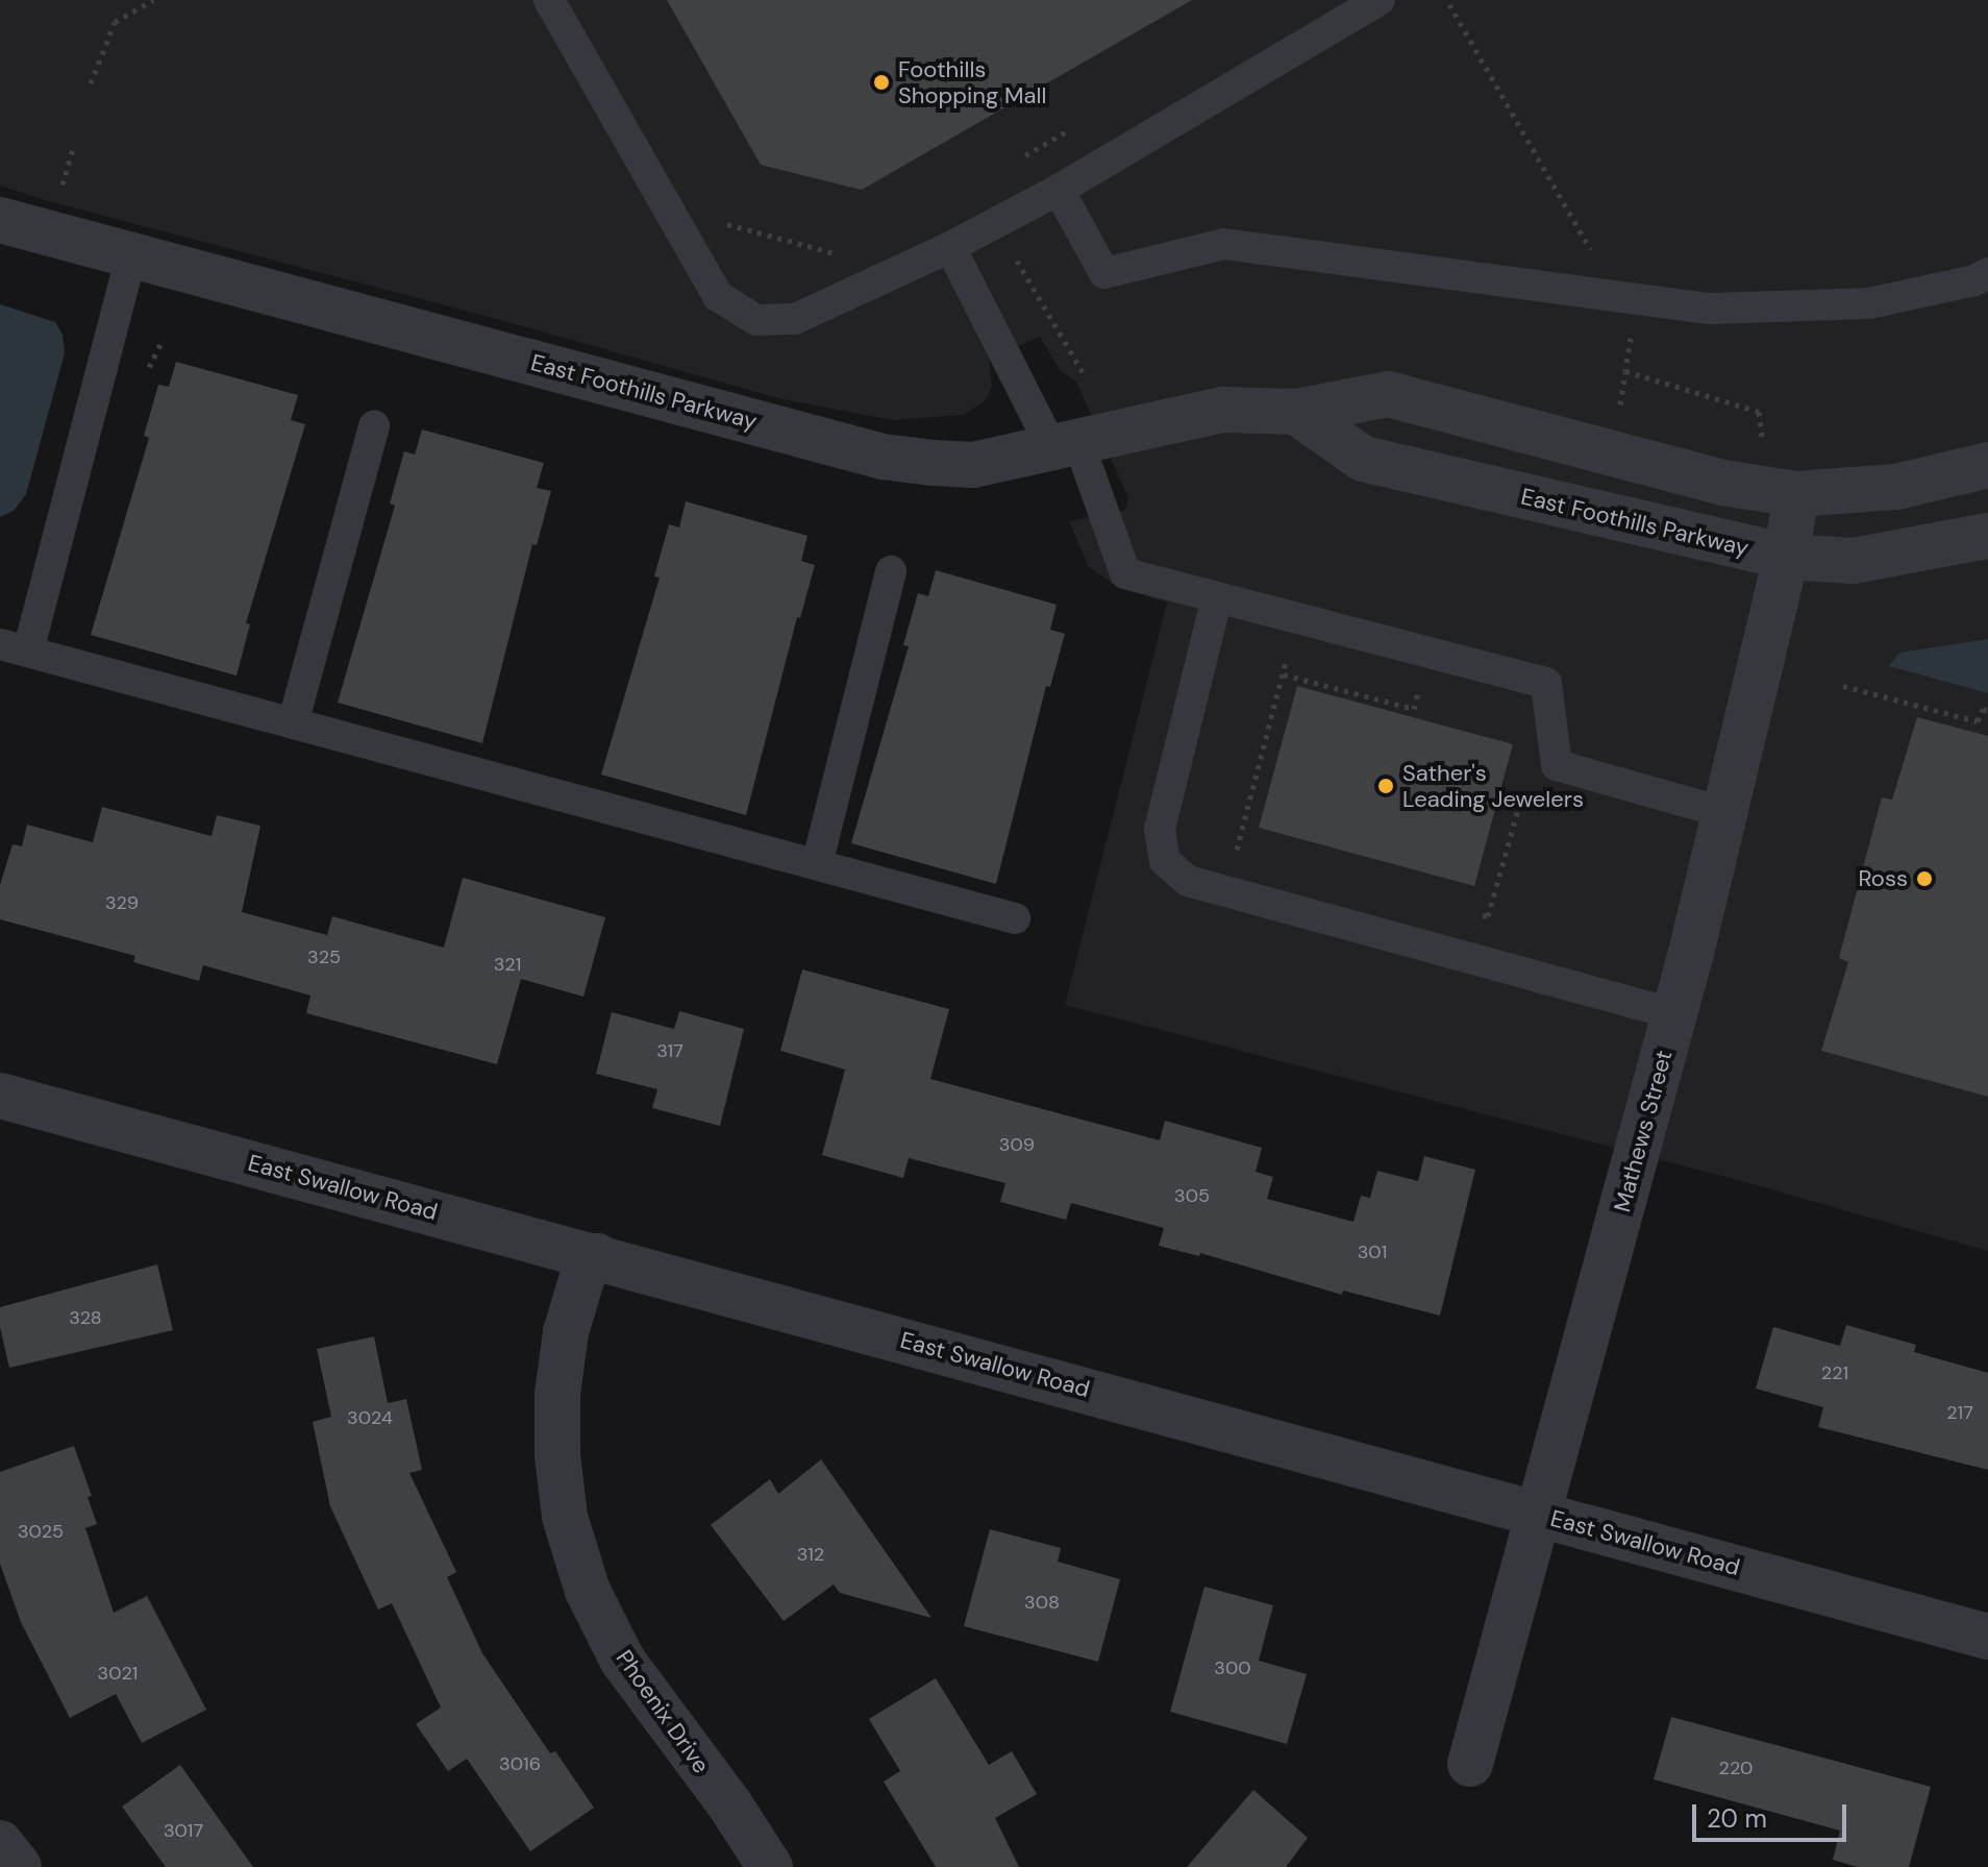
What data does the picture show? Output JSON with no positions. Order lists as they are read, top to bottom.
{
  "streets": {
    "street": [
      "East Foothills Parkway",
      "Mathews Street",
      "East Swallow Road",
      "Phoenix Drive"
    ]
  },
  "crossings": [
    ["East Foothills Parkway", "Mathews Street"],
    ["Mathews Street", "East Swallow Road"],
    ["East Swallow Road", "Phoenix Drive"]
  ],
  "places": ["Foothills Shopping Mall", "Sather's Leading Jewelers", "Ross"],
  "house_numbers": [
    "329",
    "325",
    "321",
    "317",
    "309",
    "305",
    "301",
    "328",
    "221",
    "217",
    "3024",
    "3025",
    "312",
    "308",
    "300",
    "3021",
    "3016",
    "220",
    "3017"
  ],
  "scale_bar": "20 m"
}
